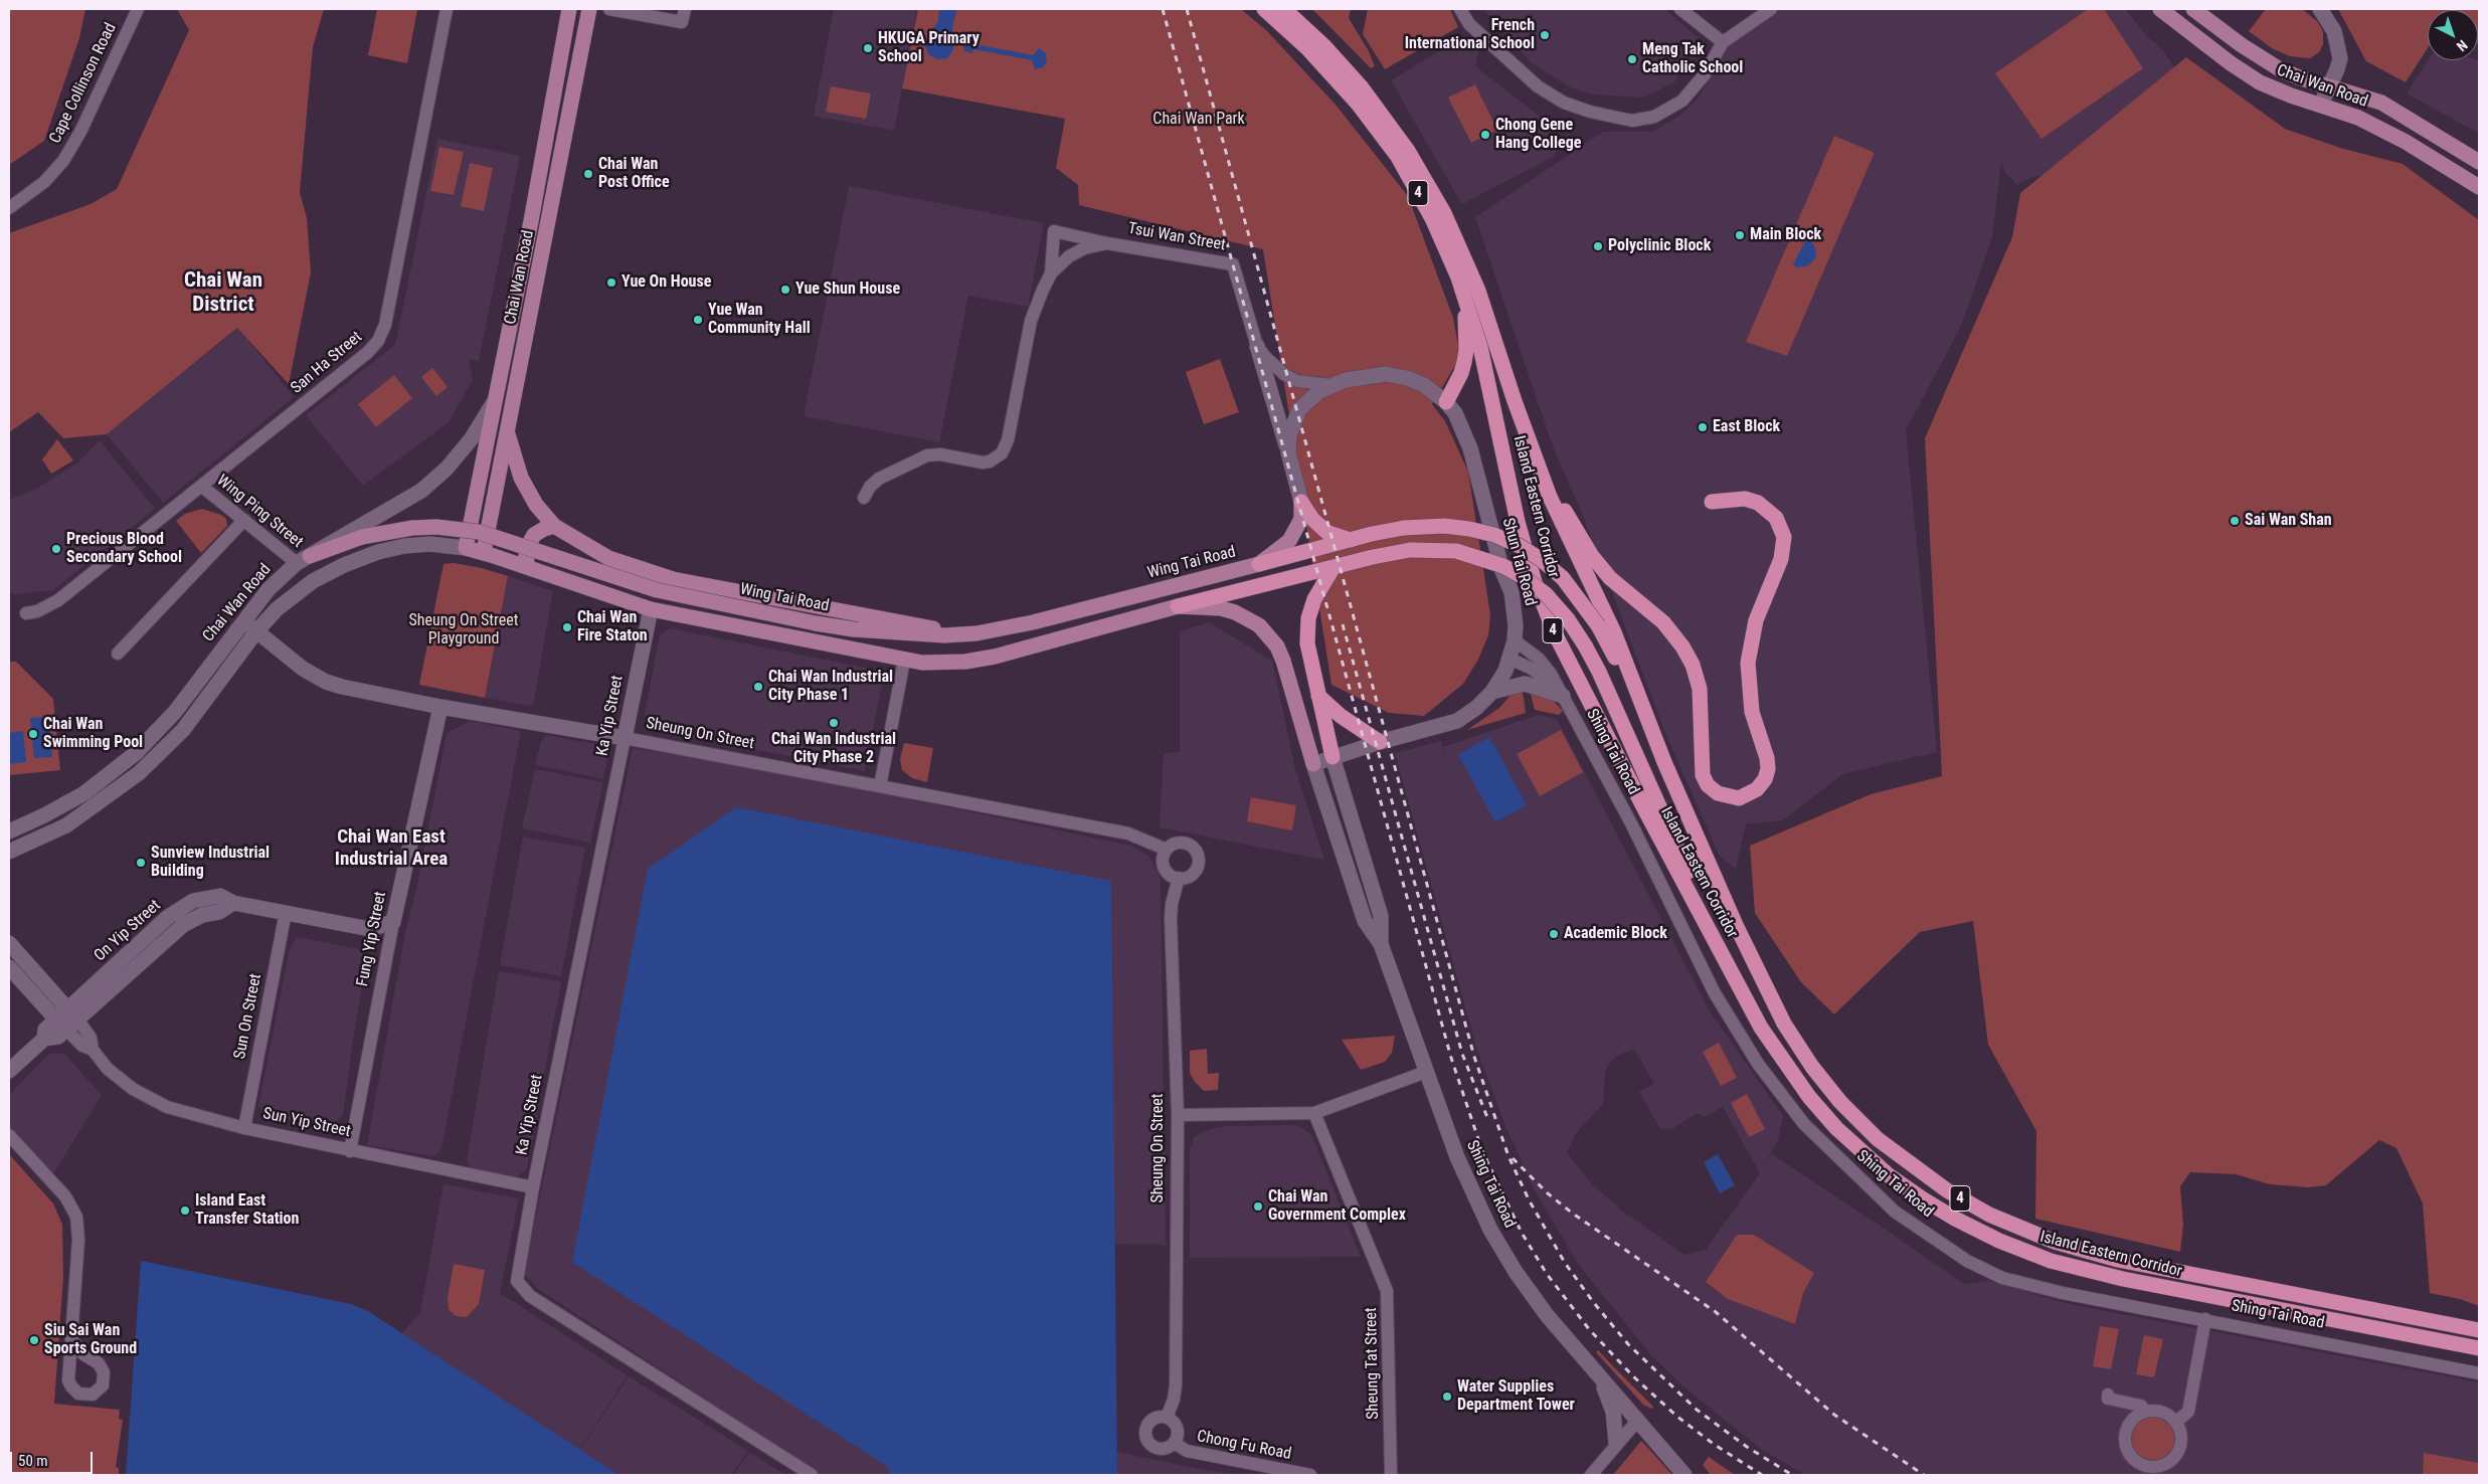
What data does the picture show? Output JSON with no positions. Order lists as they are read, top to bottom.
{
  "streets": {
    "highway": ["4", "Island Eastern Corridor"],
    "main road": ["Chai Wan Road", "Wing Tai Road"],
    "street": [
      "Cape Collinson Road",
      "Tsui Wan Street",
      "San Ha Street",
      "Wing Ping Street",
      "Shun Tai Road",
      "Ka Yip Street",
      "Sheung On Street",
      "Shing Tai Road",
      "On Yip Street",
      "Fung Yip Street",
      "Sun On Street",
      "Sun Yip Street",
      "Sheung Tat Street",
      "Chong Fu Road"
    ]
  },
  "crossings": [
    ["Chai Wan Road", "Wing Ping Street"],
    ["Chai Wan Road", "Wing Tai Road"],
    ["Chai Wan Road", "Sheung On Street"],
    ["Tsui Wan Street", "Shun Tai Road"],
    ["San Ha Street", "Wing Ping Street"],
    ["Wing Ping Street", "Wing Tai Road"],
    ["Shun Tai Road", "Shing Tai Road"],
    ["Ka Yip Street", "Sheung On Street"],
    ["Ka Yip Street", "Sun Yip Street"],
    ["Sheung On Street", "Fung Yip Street"],
    ["Sheung On Street", "Chong Fu Road"],
    ["On Yip Street", "Fung Yip Street"],
    ["On Yip Street", "Sun On Street"],
    ["On Yip Street", "Sun Yip Street"],
    ["Fung Yip Street", "Sun Yip Street"],
    ["Sun On Street", "Sun Yip Street"]
  ],
  "districts": ["Chai Wan District", "Chai Wan East Industrial Area"],
  "parks": ["Chai Wan Park", "Sheung On Street Playground"],
  "places": [
    "French International School",
    "HKUGA Primary School",
    "Meng Tak Catholic School",
    "Chong Gene Hang College",
    "Chai Wan Post Office",
    "Main Block",
    "Polyclinic Block",
    "Yue On House",
    "Yue Shun House",
    "Yue Wan Community Hall",
    "East Block",
    "Sai Wan Shan",
    "Precious Blood Secondary School",
    "Chai Wan Fire Staton",
    "Chai Wan Industrial City Phase 1",
    "Chai Wan Industrial City Phase 2",
    "Chai Wan Swimming Pool",
    "Sunview Industrial Building",
    "Academic Block",
    "Chai Wan Government Complex",
    "Island East Transfer Station",
    "Siu Sai Wan Sports Ground",
    "Water Supplies Department Tower"
  ],
  "scale_bar": "50 m",
  "north": "bottom right"
}
